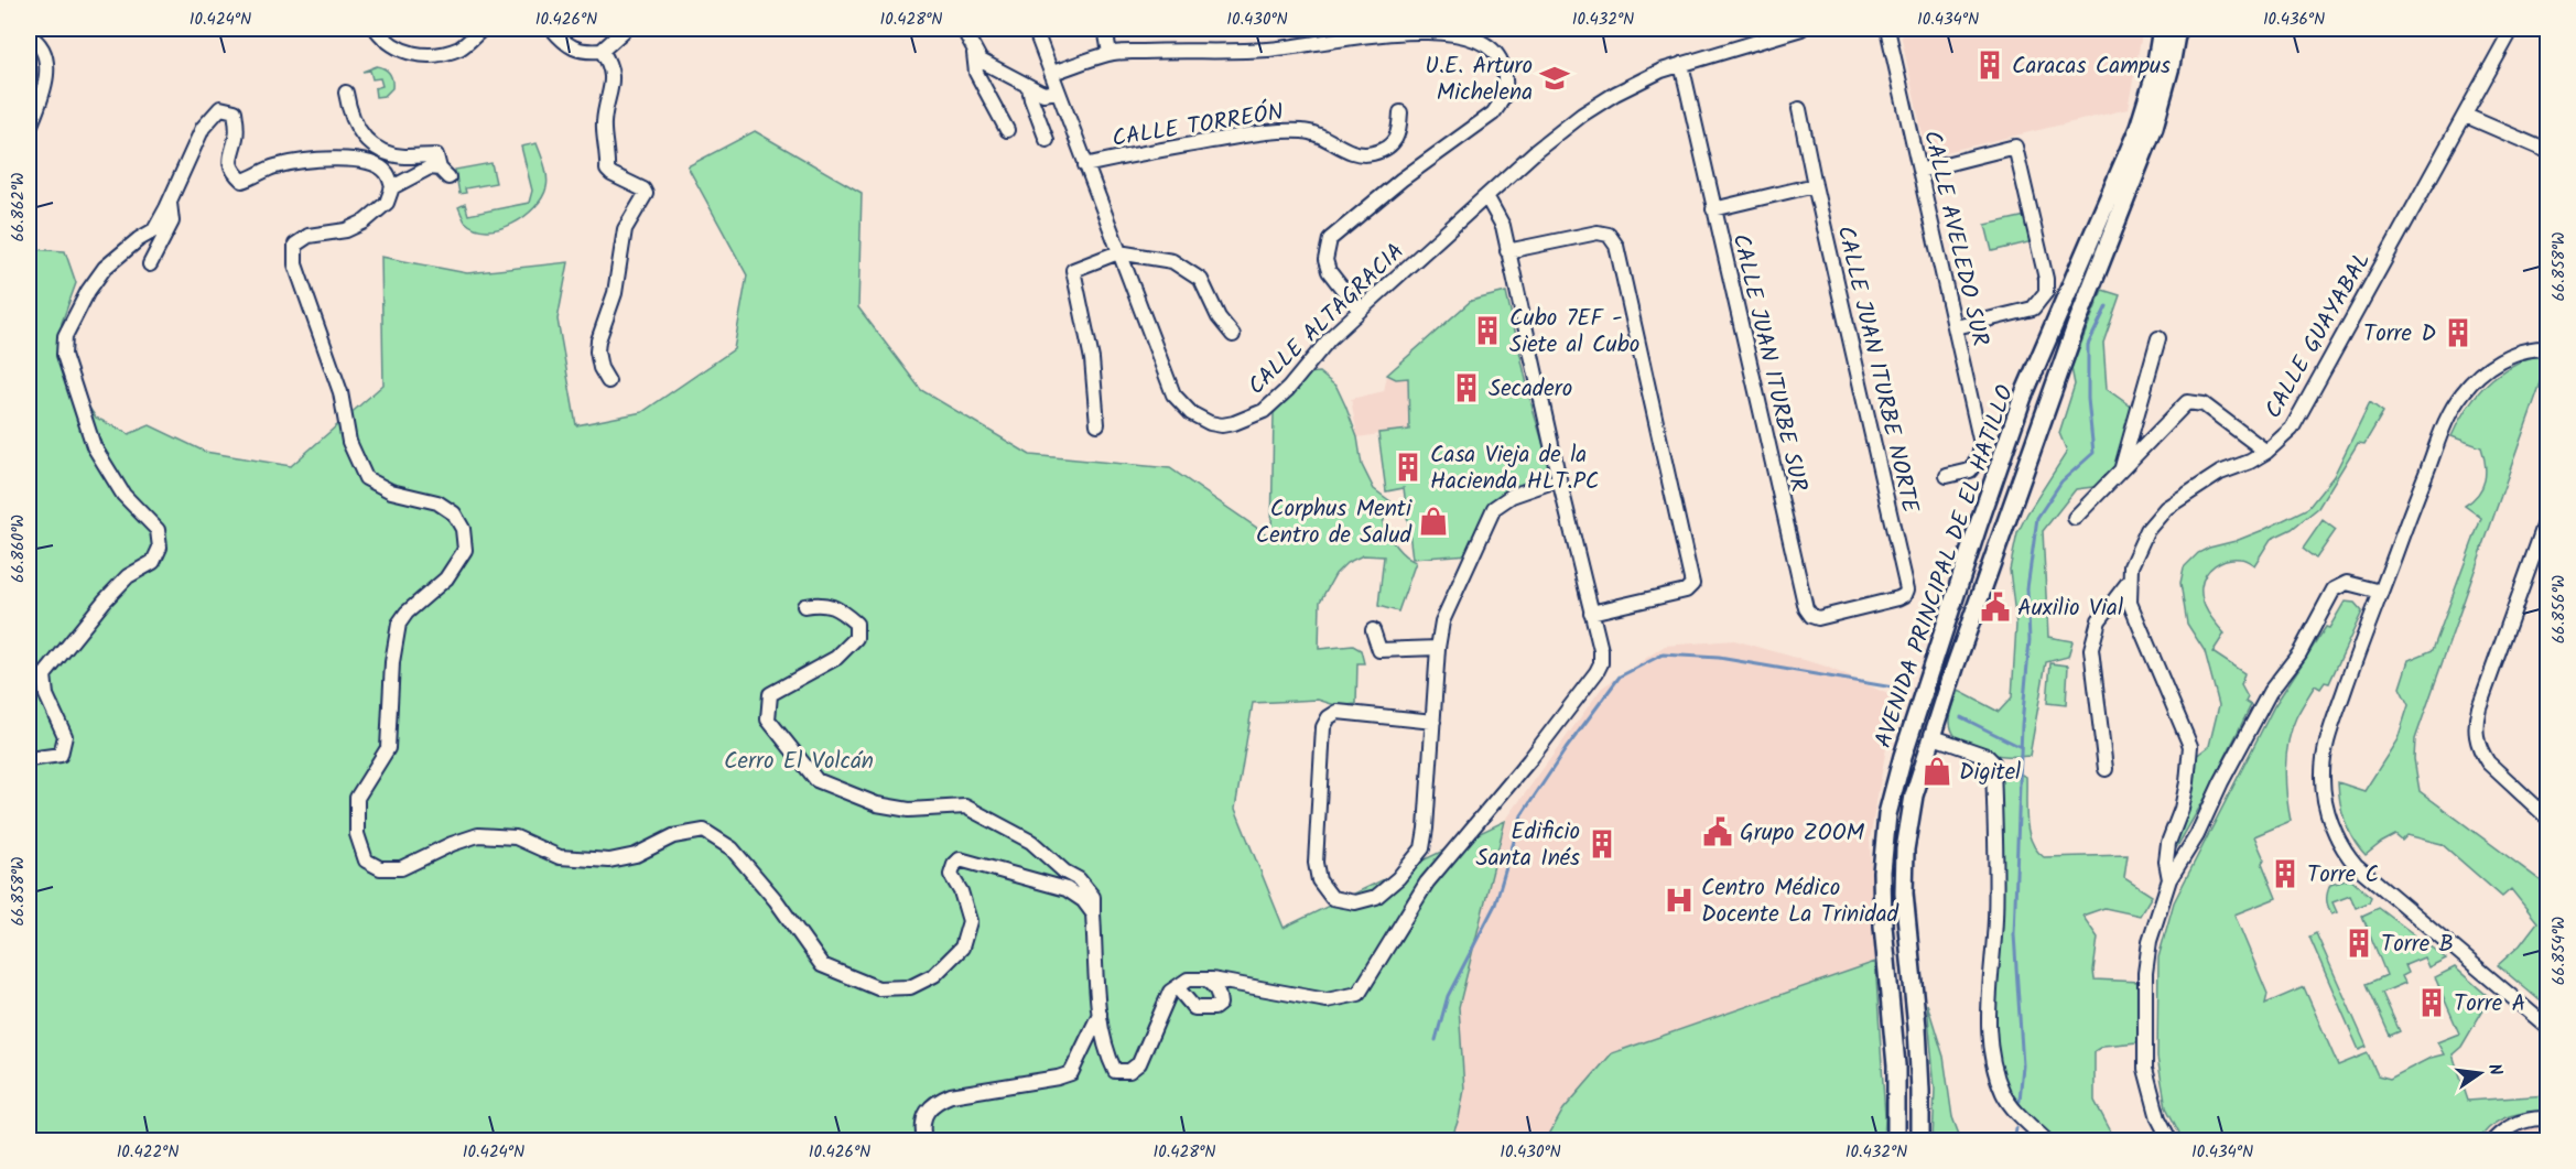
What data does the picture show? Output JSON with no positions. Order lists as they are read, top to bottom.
{
  "streets": {
    "main road": ["AVENIDA PRINCIPAL DE EL HATILLO"],
    "street": [
      "CALLE TORREÓN",
      "CALLE AVELEDO SUR",
      "CALLE ALTAGRACIA",
      "CALLE GUAYABAL",
      "CALLE JUAN ITURBE SUR",
      "CALLE JUAN ITURBE NORTE"
    ]
  },
  "crossings": [
    ["CALLE TORREÓN", "CALLE ALTAGRACIA"],
    ["CALLE ALTAGRACIA", "CALLE JUAN ITURBE SUR"],
    ["CALLE JUAN ITURBE SUR", "CALLE JUAN ITURBE NORTE"]
  ],
  "parks": ["Cerro El Volcán"],
  "places": {
    "building": [
      "Caracas Campus",
      "Cubo 7EF - Siete al Cubo",
      "Torre D",
      "Secadero",
      "Casa Vieja de la Hacienda HLT.PC",
      "Edificio Santa Inés",
      "Torre C",
      "Torre B",
      "Torre A"
    ],
    "school or university": ["U.E. Arturo Michelena"],
    "shop": ["Corphus Menti Centro de Salud", "Digitel"],
    "public building": ["Auxilio Vial", "Grupo ZOOM"],
    "hospital": ["Centro Médico Docente La Trinidad"]
  },
  "north": "right",
  "coordinates": [
    "10.424°N",
    "10.426°N",
    "10.428°N",
    "10.430°N",
    "10.432°N",
    "10.434°N",
    "10.436°N",
    "66.862°W",
    "66.858°W",
    "66.860°W",
    "66.856°W",
    "66.854°W",
    "10.422°N"
  ]
}
